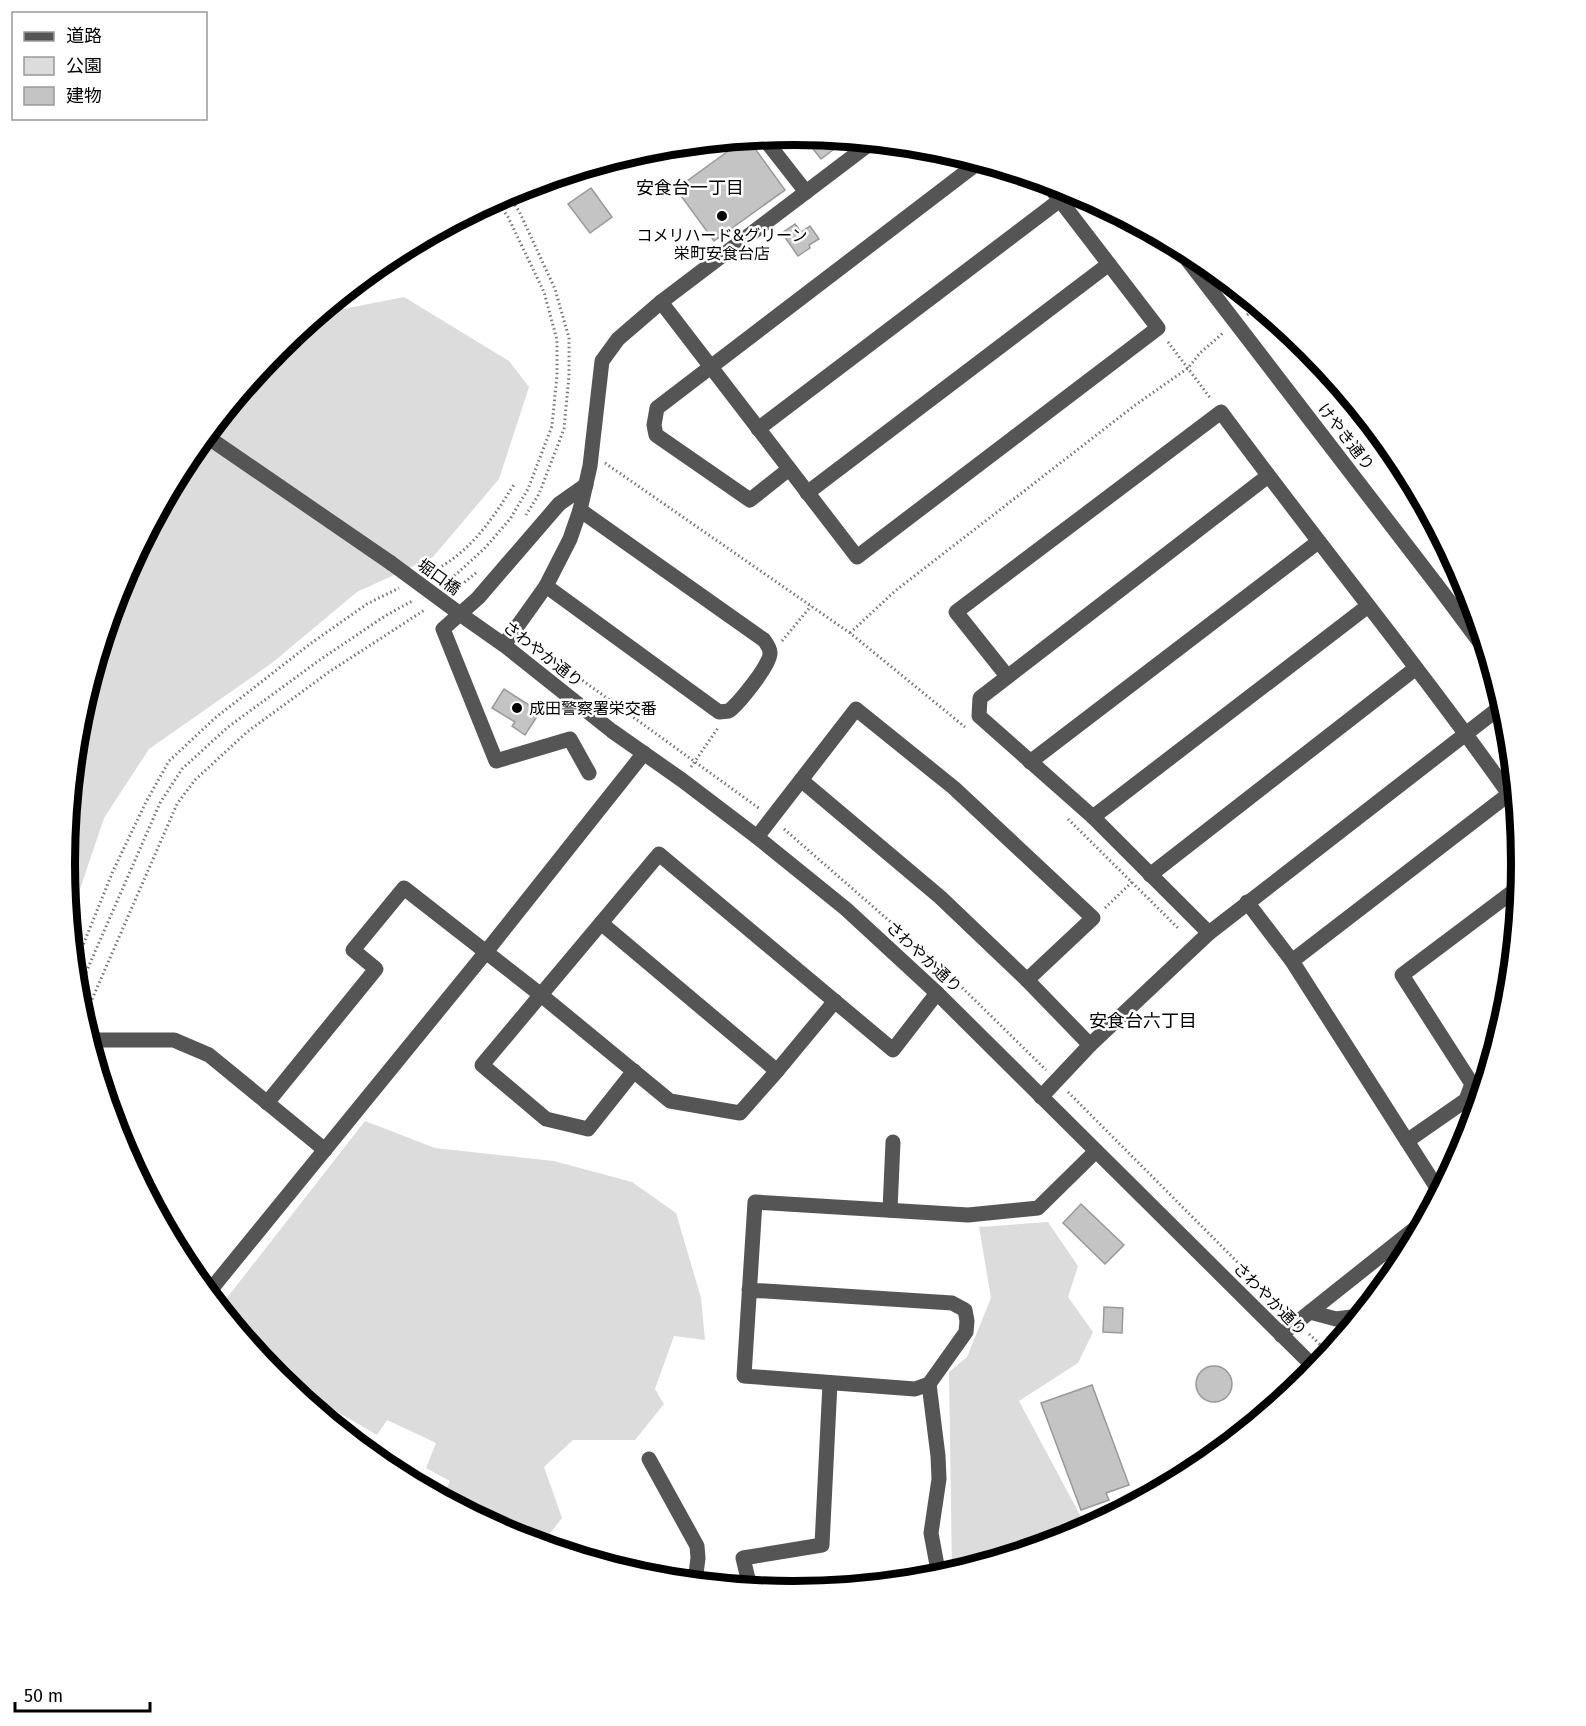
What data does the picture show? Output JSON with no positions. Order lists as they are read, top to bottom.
{
  "streets": {
    "street": ["けやき通り", "堀口橋", "さわやか通り"]
  },
  "crossings": [
    ["堀口橋", "さわやか通り"]
  ],
  "districts": ["安食台一丁目", "安食台六丁目"],
  "places": ["コメリハード&グリーン 栄町安食台店", "成田警察署栄交番"],
  "legend": ["道路", "公園", "建物"],
  "scale_bar": "50 m"
}
